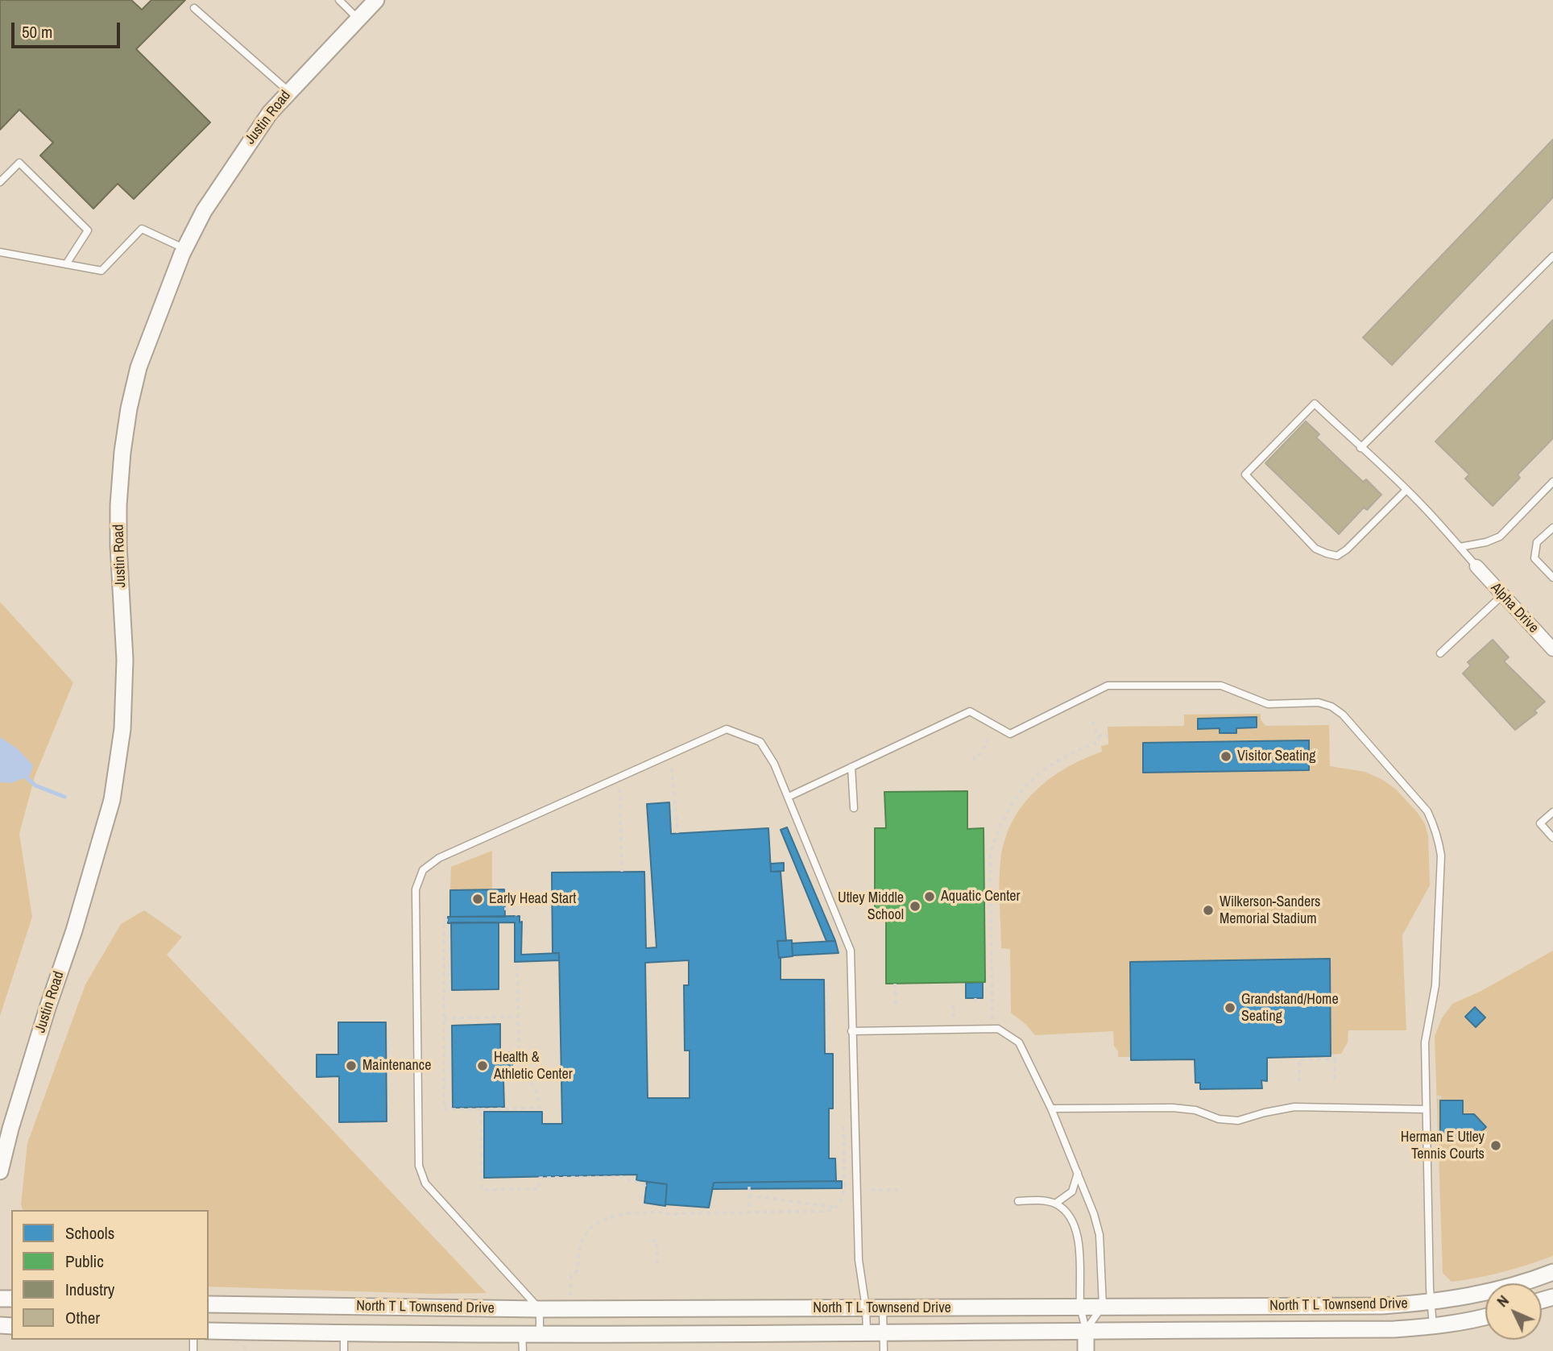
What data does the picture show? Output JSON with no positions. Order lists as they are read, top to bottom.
{
  "streets": {
    "street": ["Justin Road", "Alpha Drive", "North T L Townsend Drive"]
  },
  "places": [
    "Visitor Seating",
    "Aquatic Center",
    "Early Head Start",
    "Utley Middle School",
    "Wilkerson-Sanders Memorial Stadium",
    "Grandstand/Home Seating",
    "Maintenance",
    "Health & Athletic Center",
    "Herman E Utley Tennis Courts"
  ],
  "legend": [
    "Schools",
    "Public",
    "Industry",
    "Other"
  ],
  "scale_bar": "50 m",
  "north": "top left"
}
